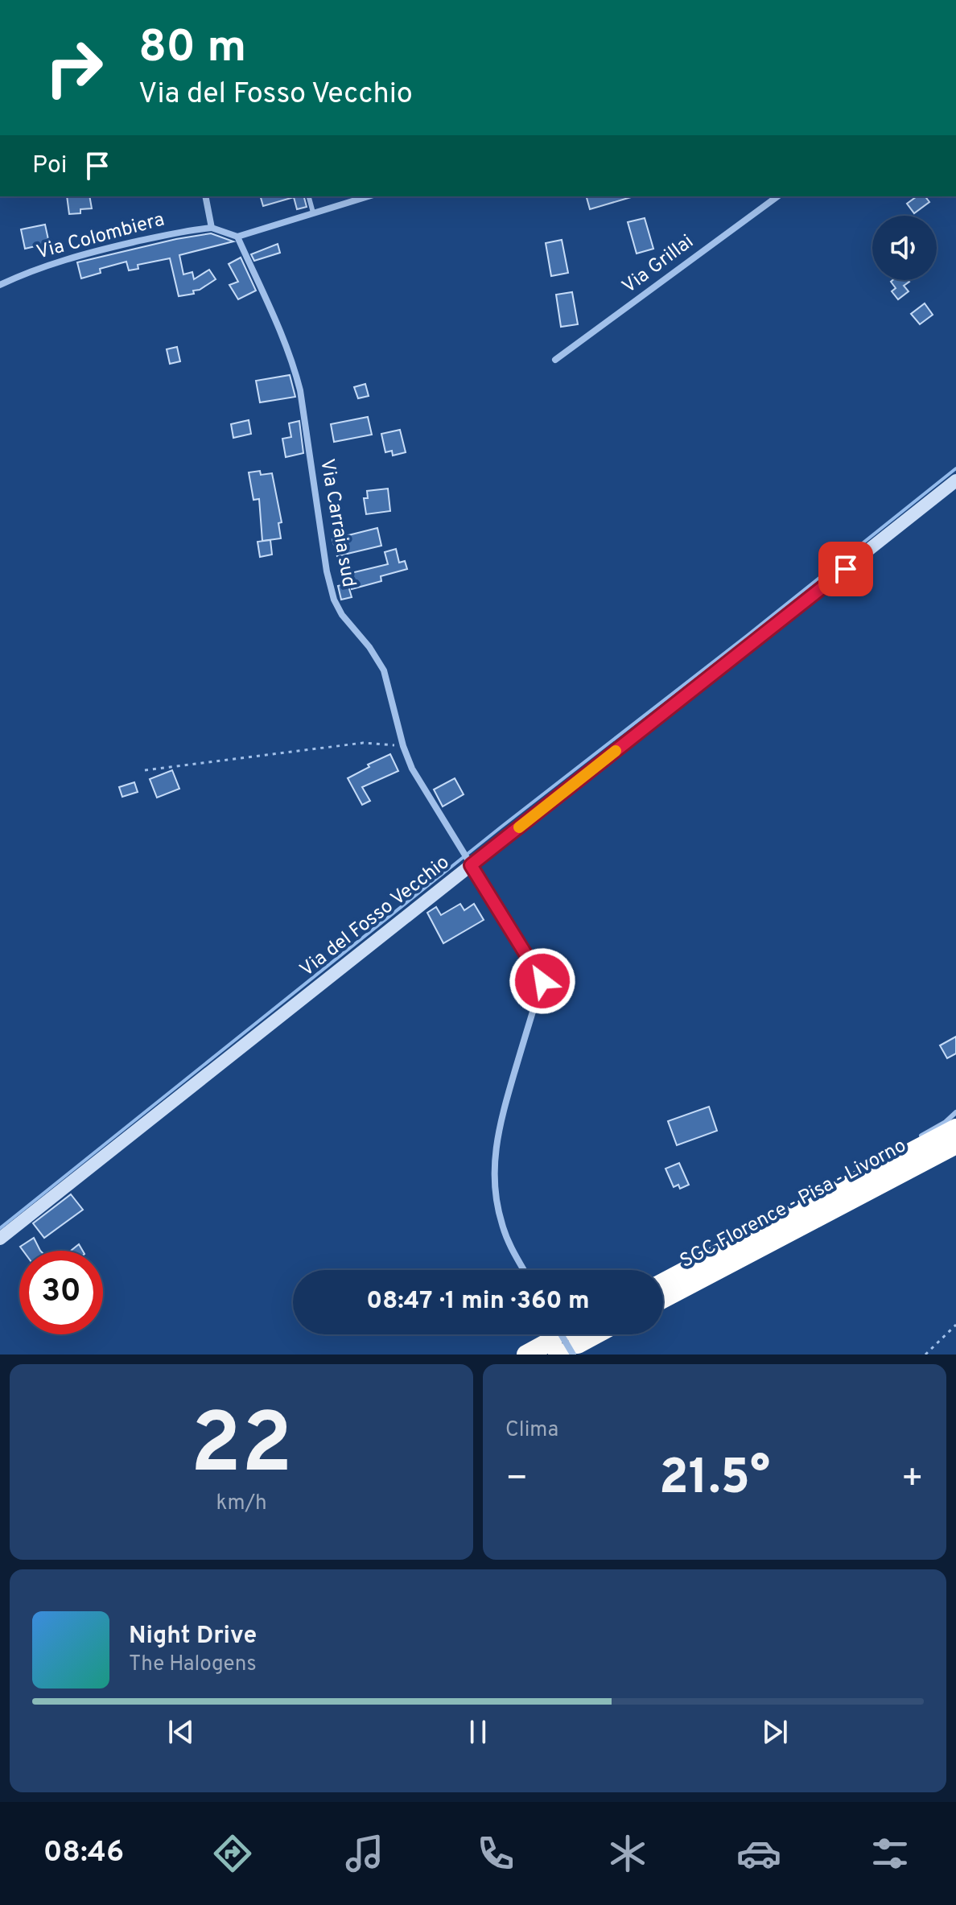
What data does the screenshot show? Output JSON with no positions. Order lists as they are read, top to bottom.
{
  "streets": {
    "highway": ["SGC Florence - Pisa - Livorno"],
    "street": [
      "Via Colombiera",
      "Via Grillai",
      "Via Carraia sud",
      "Via del Fosso Vecchio"
    ]
  },
  "crossings": [
    ["Via Carraia sud", "Via del Fosso Vecchio"]
  ],
  "page": {
    "turn": ["80 m", "Via del Fosso Vecchio"],
    "then": "Poi",
    "limit": "30",
    "trip": "08:47 · 1 min · 360 m",
    "tile": [
      ["22", "km/h"],
      "Clima"
    ],
    "heat": ["−", "21.5°", "+"],
    "song": ["Night Drive", "The Halogens"],
    "tabs": "08:46"
  }
}
